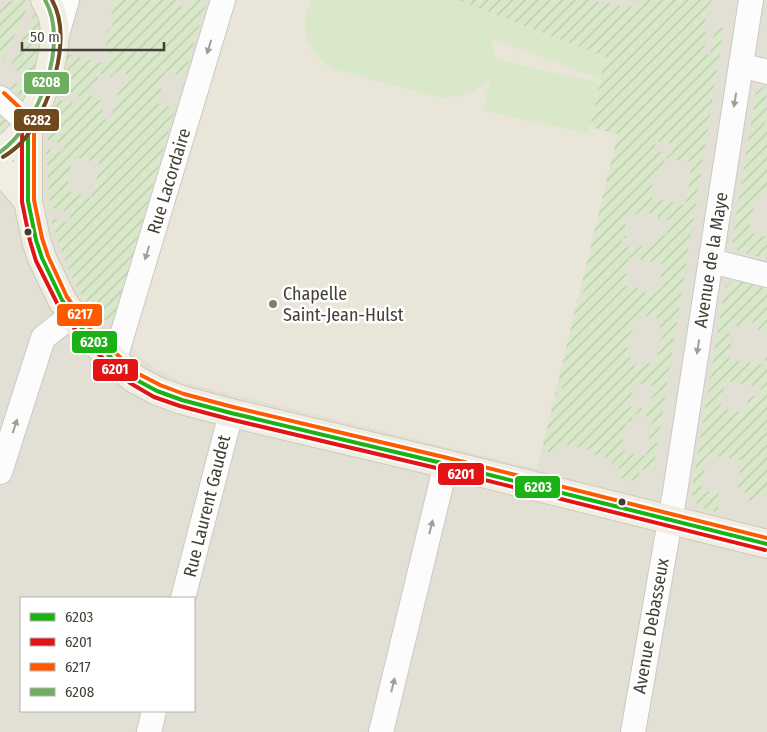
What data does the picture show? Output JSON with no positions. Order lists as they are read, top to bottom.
{
  "streets": {
    "street": [
      "Rue Lacordaire",
      "Avenue de la Maye",
      "Rue Laurent Gaudet",
      "Avenue Debasseux"
    ]
  },
  "crossings": [
    ["Avenue de la Maye", "Avenue Debasseux"]
  ],
  "one_way": ["Rue Lacordaire", "Avenue de la Maye"],
  "places": ["Chapelle Saint-Jean-Hulst"],
  "lines": [
    "transit line 6208",
    "transit line 6282",
    "transit line 6217",
    "transit line 6203",
    "transit line 6201"
  ],
  "legend": [
    "6203",
    "6201",
    "6217",
    "6208"
  ],
  "scale_bar": "50 m"
}
